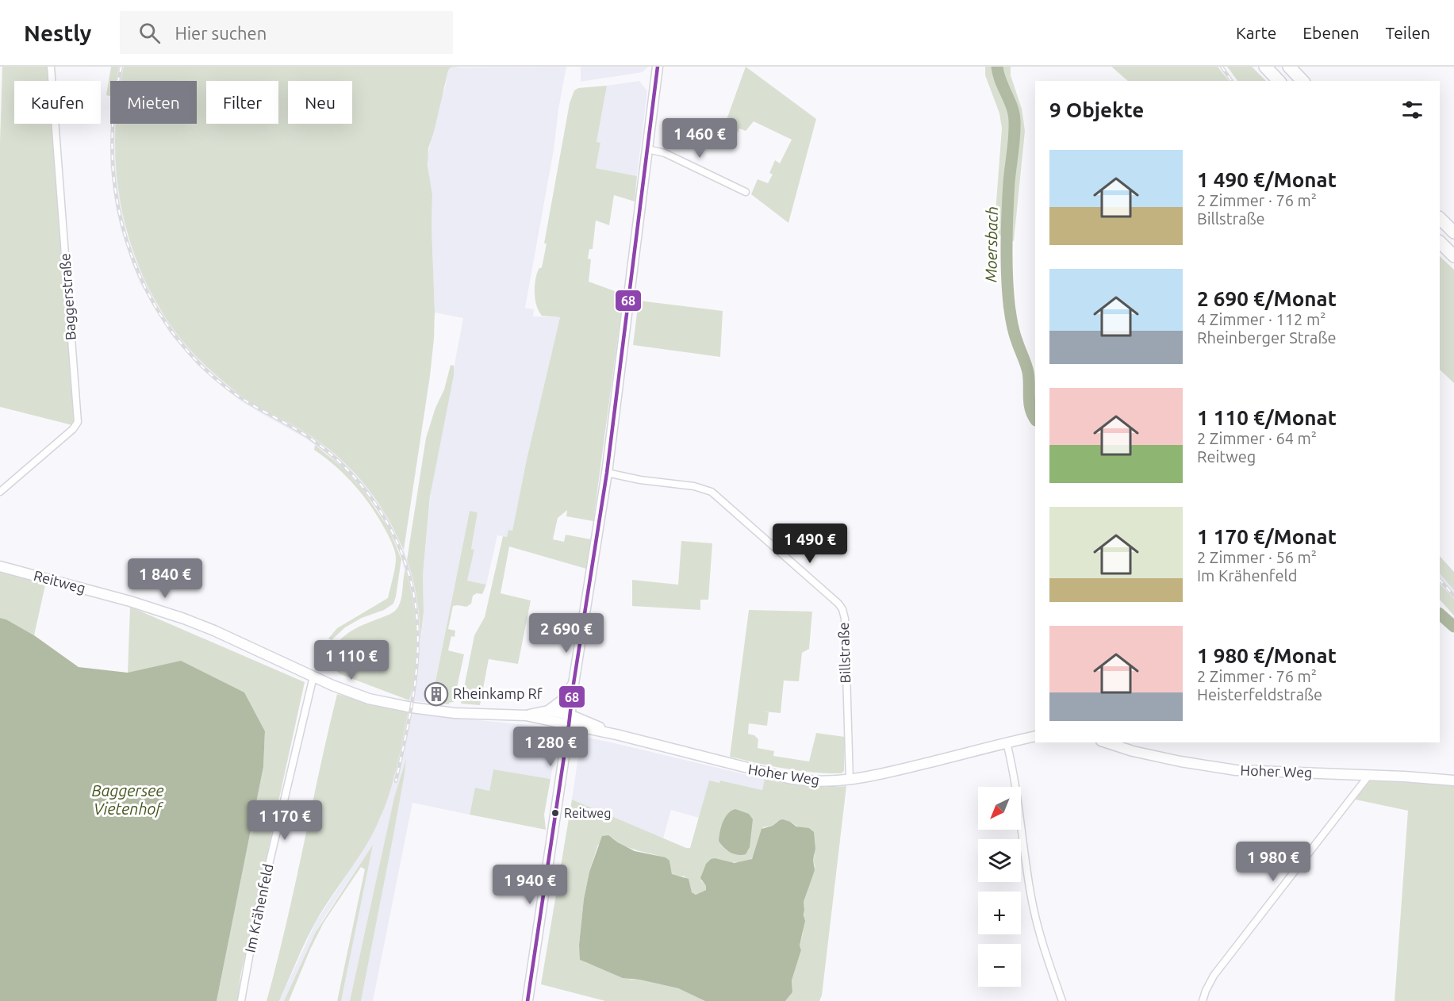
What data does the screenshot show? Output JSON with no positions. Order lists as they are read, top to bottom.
{
  "streets": {
    "main road": ["Reitweg", "Hoher Weg"],
    "street": ["Baggerstraße", "Billstraße", "Im Krähenfeld"]
  },
  "crossings": [
    ["Reitweg", "Hoher Weg"],
    ["Reitweg", "Im Krähenfeld"],
    ["Billstraße", "Hoher Weg"]
  ],
  "water": ["Moersbach", "Baggersee Vietenhof"],
  "places": {
    "building": ["Rheinkamp Rf"],
    "other": ["Reitweg"]
  },
  "lines": ["transit line 68"],
  "north": "bottom left",
  "page": {
    "header": "Nestly",
    "search": "Hier suchen",
    "nav": ["Karte", "Ebenen", "Teilen"],
    "chip": [
      "Kaufen",
      "Mieten",
      "Filter",
      "Neu"
    ],
    "heading": "9 Objekte",
    "price": [
      "1 460 €",
      "1 490 €",
      "1 840 €",
      "2 690 €",
      "1 110 €",
      "1 280 €",
      "1 170 €",
      "1 980 €",
      "1 940 €"
    ],
    "list": [
      {
        "name": "1 490 €/Monat",
        "note": "2 Zimmer · 76 m² · Billstraße"
      },
      {
        "name": "2 690 €/Monat",
        "note": "4 Zimmer · 112 m² · Rheinberger Straße"
      },
      {
        "name": "1 110 €/Monat",
        "note": "2 Zimmer · 64 m² · Reitweg"
      },
      {
        "name": "1 170 €/Monat",
        "note": "2 Zimmer · 56 m² · Im Krähenfeld"
      },
      {
        "name": "1 980 €/Monat",
        "note": "2 Zimmer · 76 m² · Heisterfeldstraße"
      }
    ],
    "map_buttons": ["+", "−"]
  }
}
